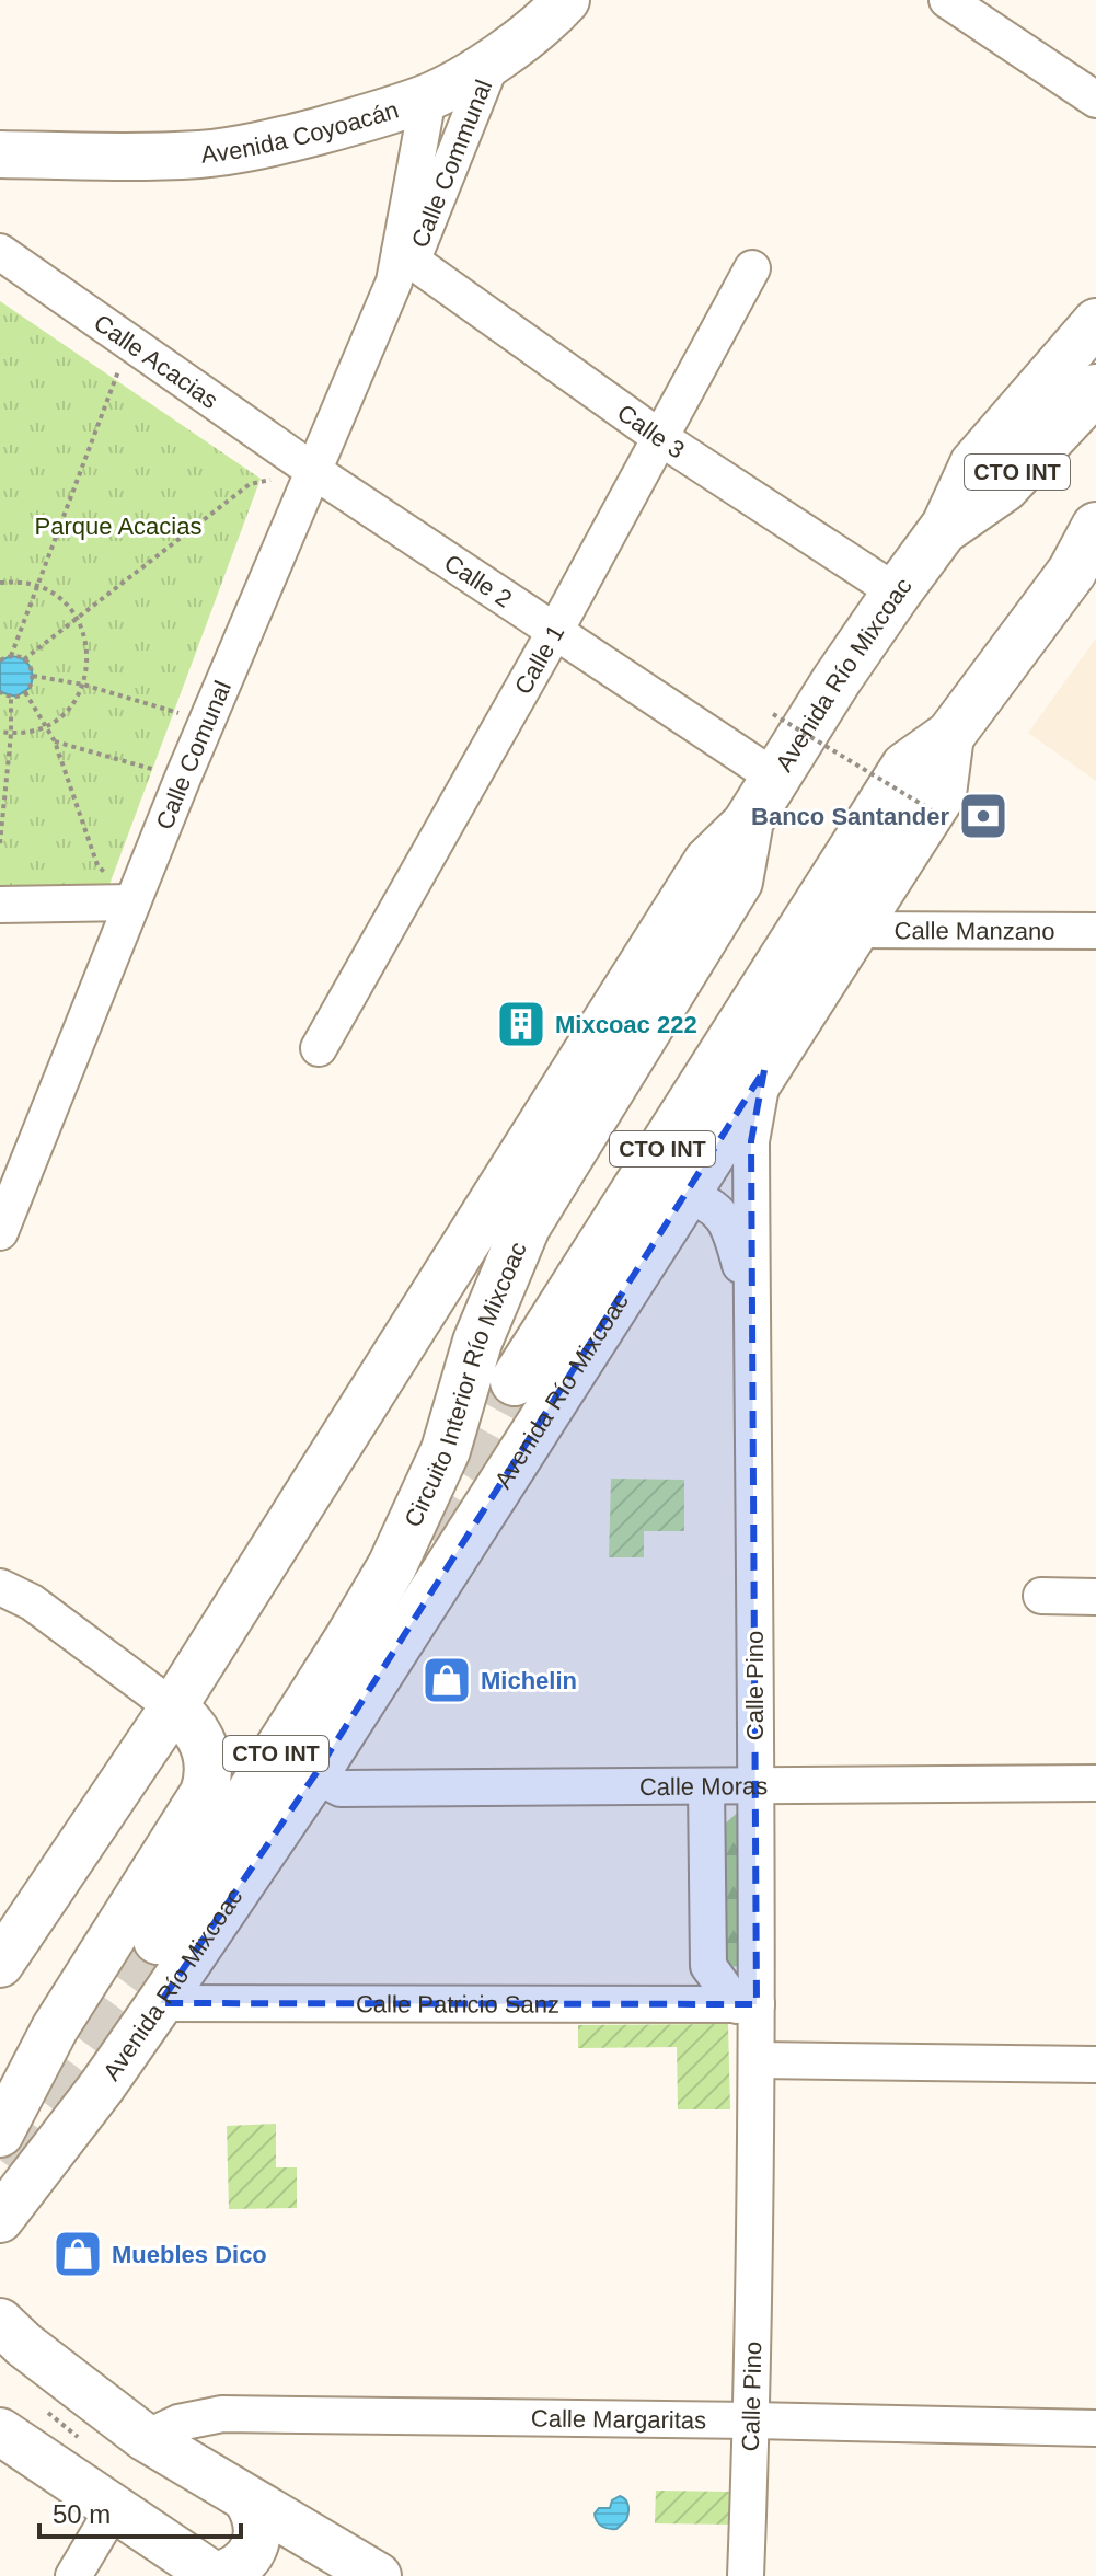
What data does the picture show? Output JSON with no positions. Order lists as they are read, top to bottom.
{
  "streets": {
    "highway": ["CTO INT", "Avenida Río Mixcoac", "Circuito Interior Río Mixcoac"],
    "main road": ["Avenida Coyoacán"],
    "street": [
      "Calle Communal",
      "Calle Acacias",
      "Calle 3",
      "Calle 2",
      "Calle 1",
      "Calle Comunal",
      "Calle Manzano",
      "Calle Pino",
      "Calle Moras",
      "Calle Patricio Sanz",
      "Calle Margaritas"
    ]
  },
  "crossings": [
    ["Avenida Coyoacán", "Calle Communal"],
    ["Avenida Coyoacán", "Calle Comunal"],
    ["Calle Communal", "Calle 3"],
    ["Calle Communal", "Calle Comunal"],
    ["Calle Acacias", "Calle 2"],
    ["Calle Acacias", "Calle Comunal"],
    ["Calle 3", "Calle 1"],
    ["Calle 3", "Avenida Río Mixcoac"],
    ["Calle 3", "Calle Comunal"],
    ["CTO INT", "Avenida Río Mixcoac"],
    ["Calle 2", "Calle 1"],
    ["Calle 2", "Avenida Río Mixcoac"],
    ["Calle 2", "Calle Comunal"],
    ["Avenida Río Mixcoac", "Calle Manzano"],
    ["Avenida Río Mixcoac", "Circuito Interior Río Mixcoac"],
    ["Avenida Río Mixcoac", "Calle Pino"],
    ["Avenida Río Mixcoac", "Calle Moras"],
    ["Avenida Río Mixcoac", "Calle Patricio Sanz"],
    ["Calle Pino", "Calle Moras"],
    ["Calle Pino", "Calle Patricio Sanz"],
    ["Calle Pino", "Calle Margaritas"]
  ],
  "parks": ["Parque Acacias"],
  "places": {
    "bank": ["Banco Santander"],
    "building": ["Mixcoac 222"],
    "shop": ["Michelin", "Muebles Dico"]
  },
  "scale_bar": "50 m"
}
